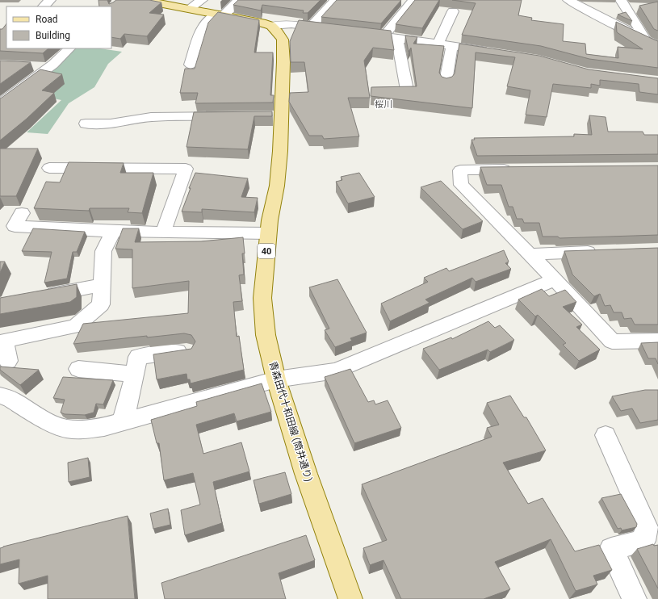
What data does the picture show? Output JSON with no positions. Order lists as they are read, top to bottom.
{
  "streets": {
    "main road": ["40", "青森田代十和田線 (筒井通り)"]
  },
  "districts": ["桜川"],
  "legend": ["Road", "Building"]
}
